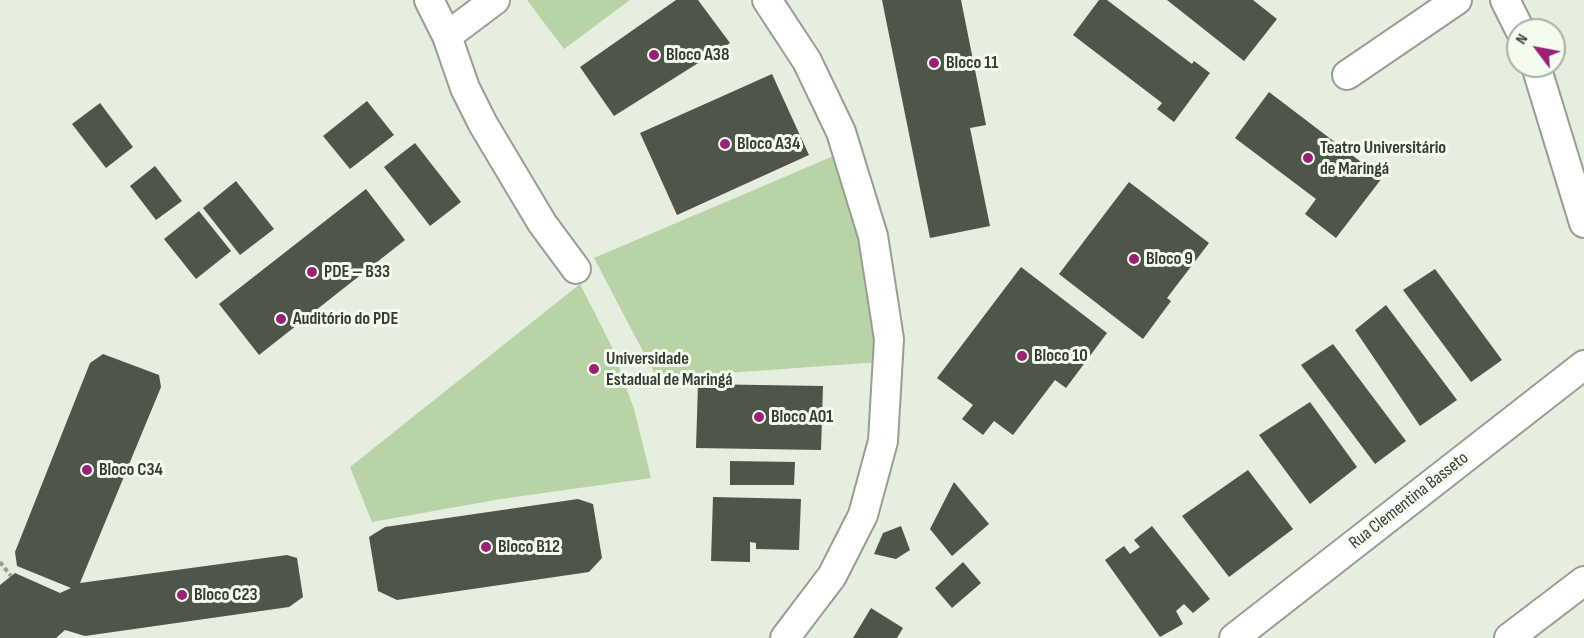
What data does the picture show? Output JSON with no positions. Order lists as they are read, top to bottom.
{
  "streets": {
    "street": ["Rua Clementina Basseto"]
  },
  "places": [
    "Bloco A38",
    "Bloco 11",
    "Bloco A34",
    "Teatro Universitário de Maringá",
    "Bloco 9",
    "PDE – B33",
    "Auditório do PDE",
    "Bloco 10",
    "Universidade Estadual de Maringá",
    "Bloco A01",
    "Bloco C34",
    "Bloco B12",
    "Bloco C23"
  ],
  "north": "top left"
}
